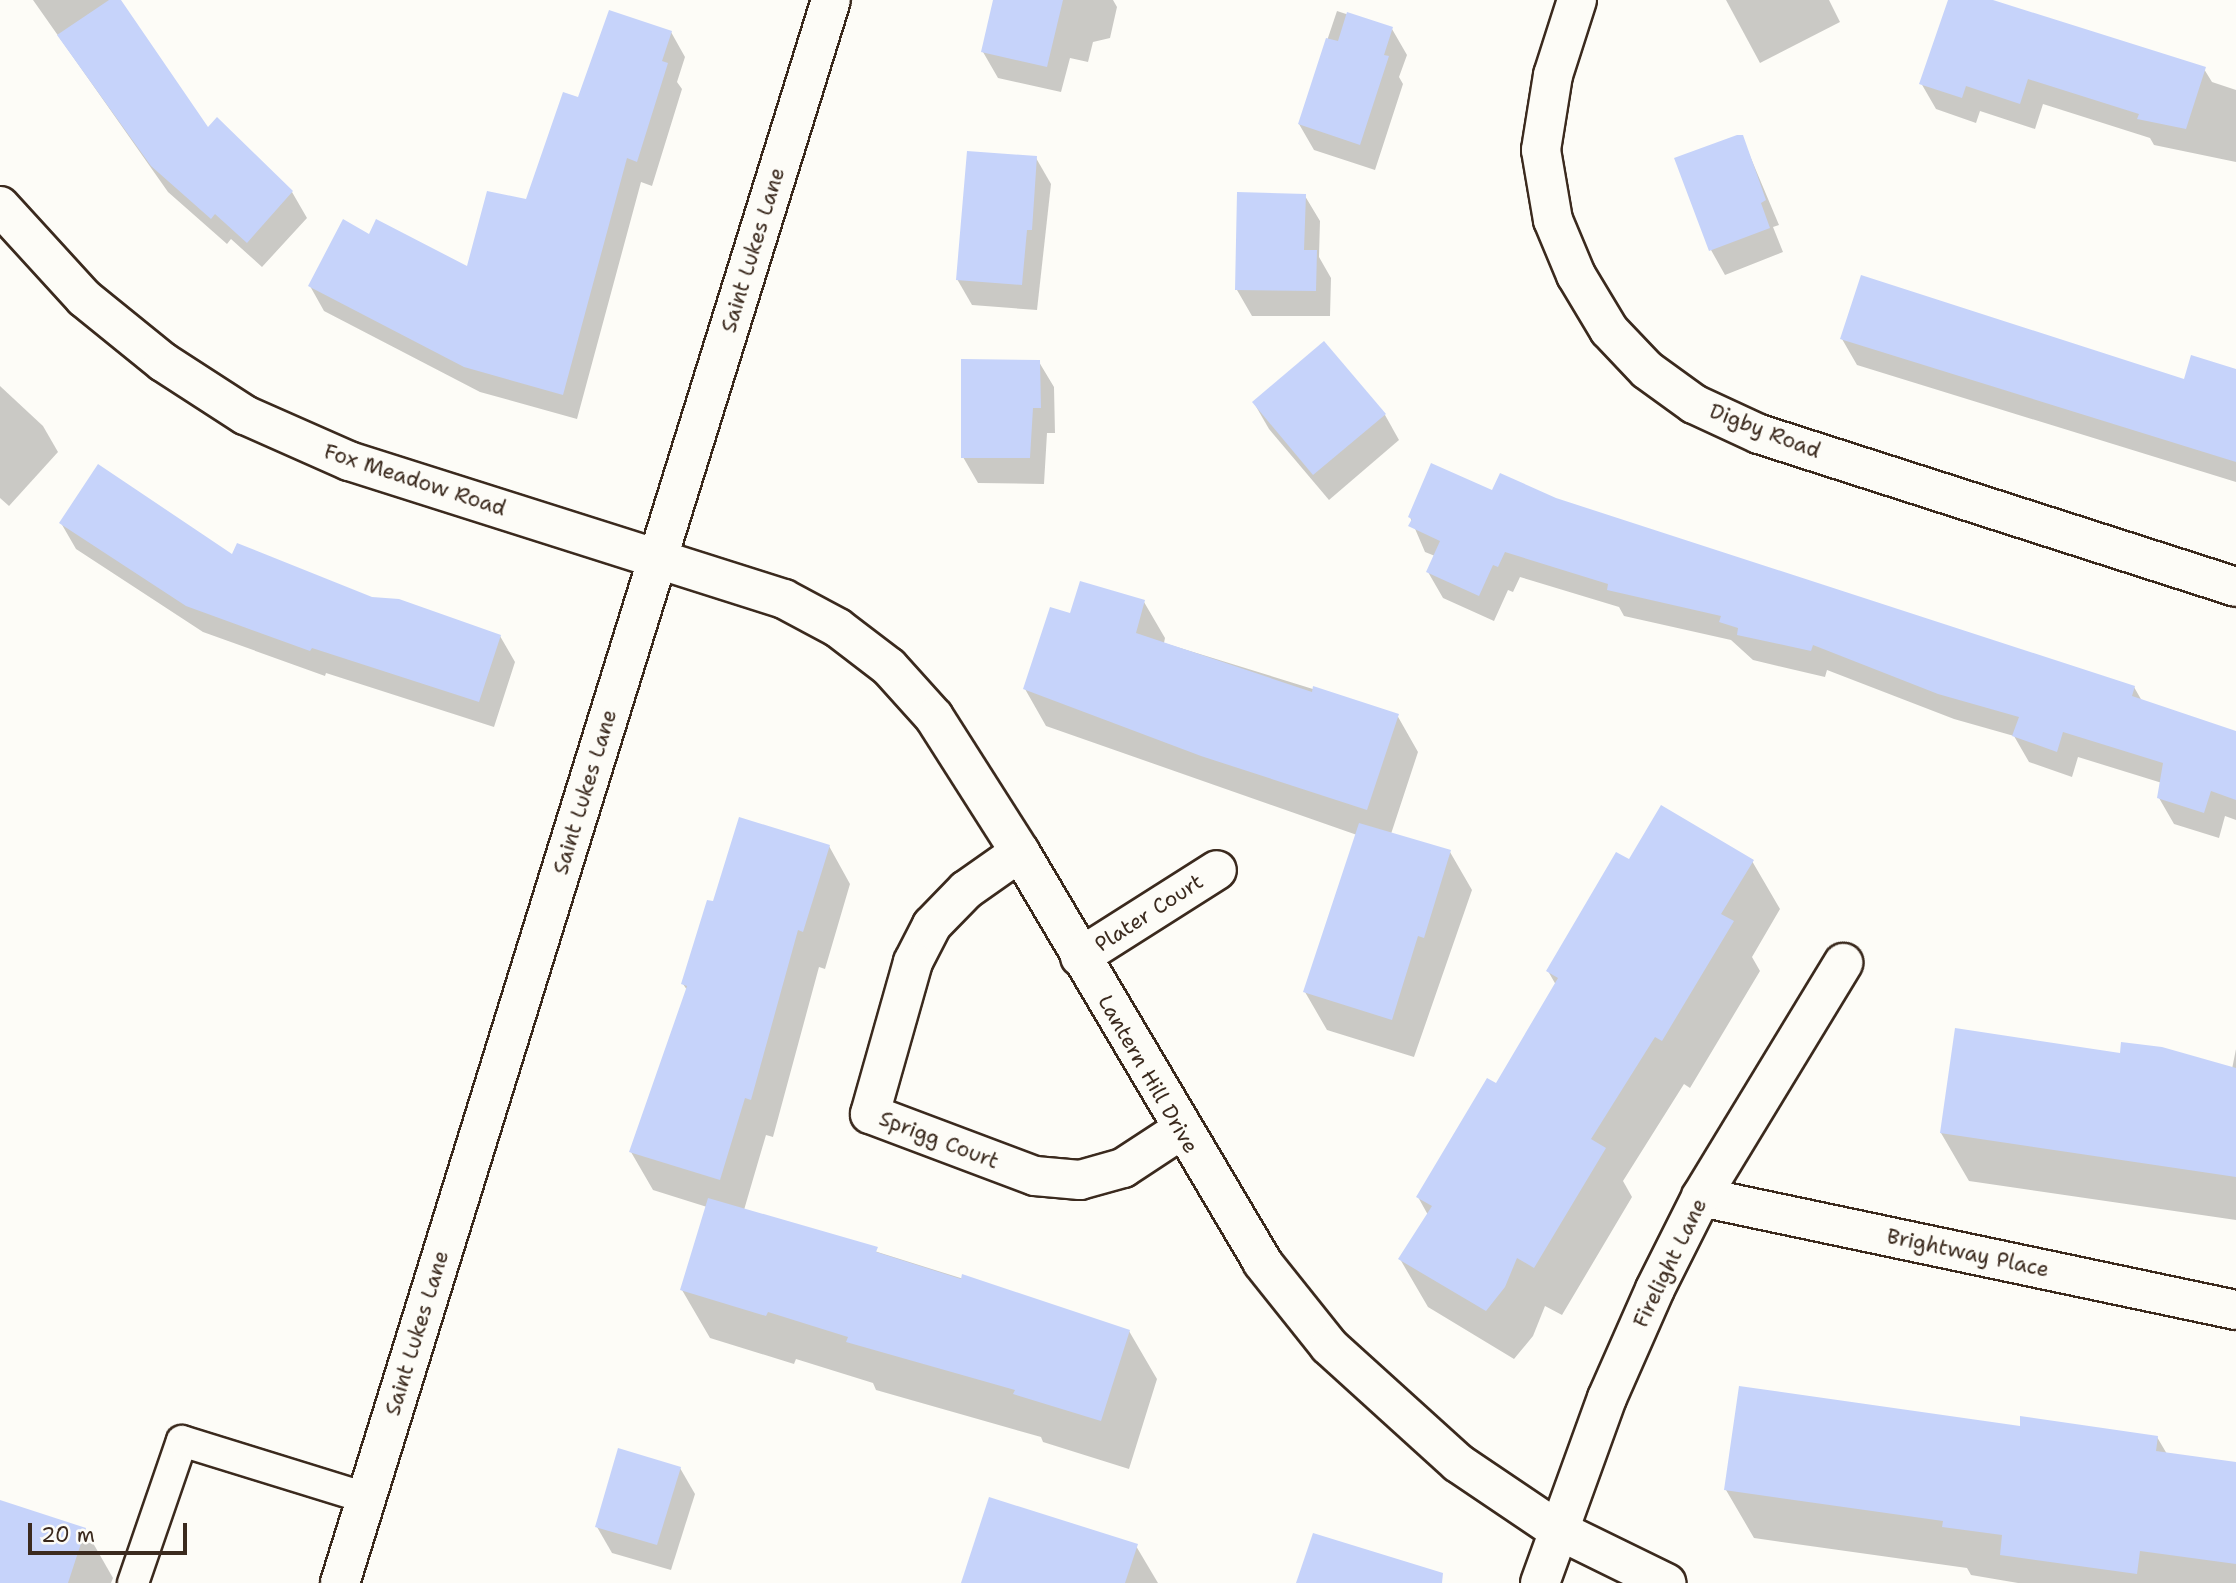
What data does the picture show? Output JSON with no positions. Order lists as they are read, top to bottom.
{
  "streets": {
    "street": [
      "Saint Lukes Lane",
      "Digby Road",
      "Fox Meadow Road",
      "Plater Court",
      "Lantern Hill Drive",
      "Sprigg Court",
      "Brightway Place",
      "Firelight Lane"
    ]
  },
  "crossings": [
    ["Saint Lukes Lane", "Fox Meadow Road"],
    ["Saint Lukes Lane", "Lantern Hill Drive"],
    ["Fox Meadow Road", "Lantern Hill Drive"],
    ["Plater Court", "Lantern Hill Drive"],
    ["Lantern Hill Drive", "Sprigg Court"],
    ["Lantern Hill Drive", "Firelight Lane"],
    ["Brightway Place", "Firelight Lane"]
  ],
  "scale_bar": "20 m"
}
